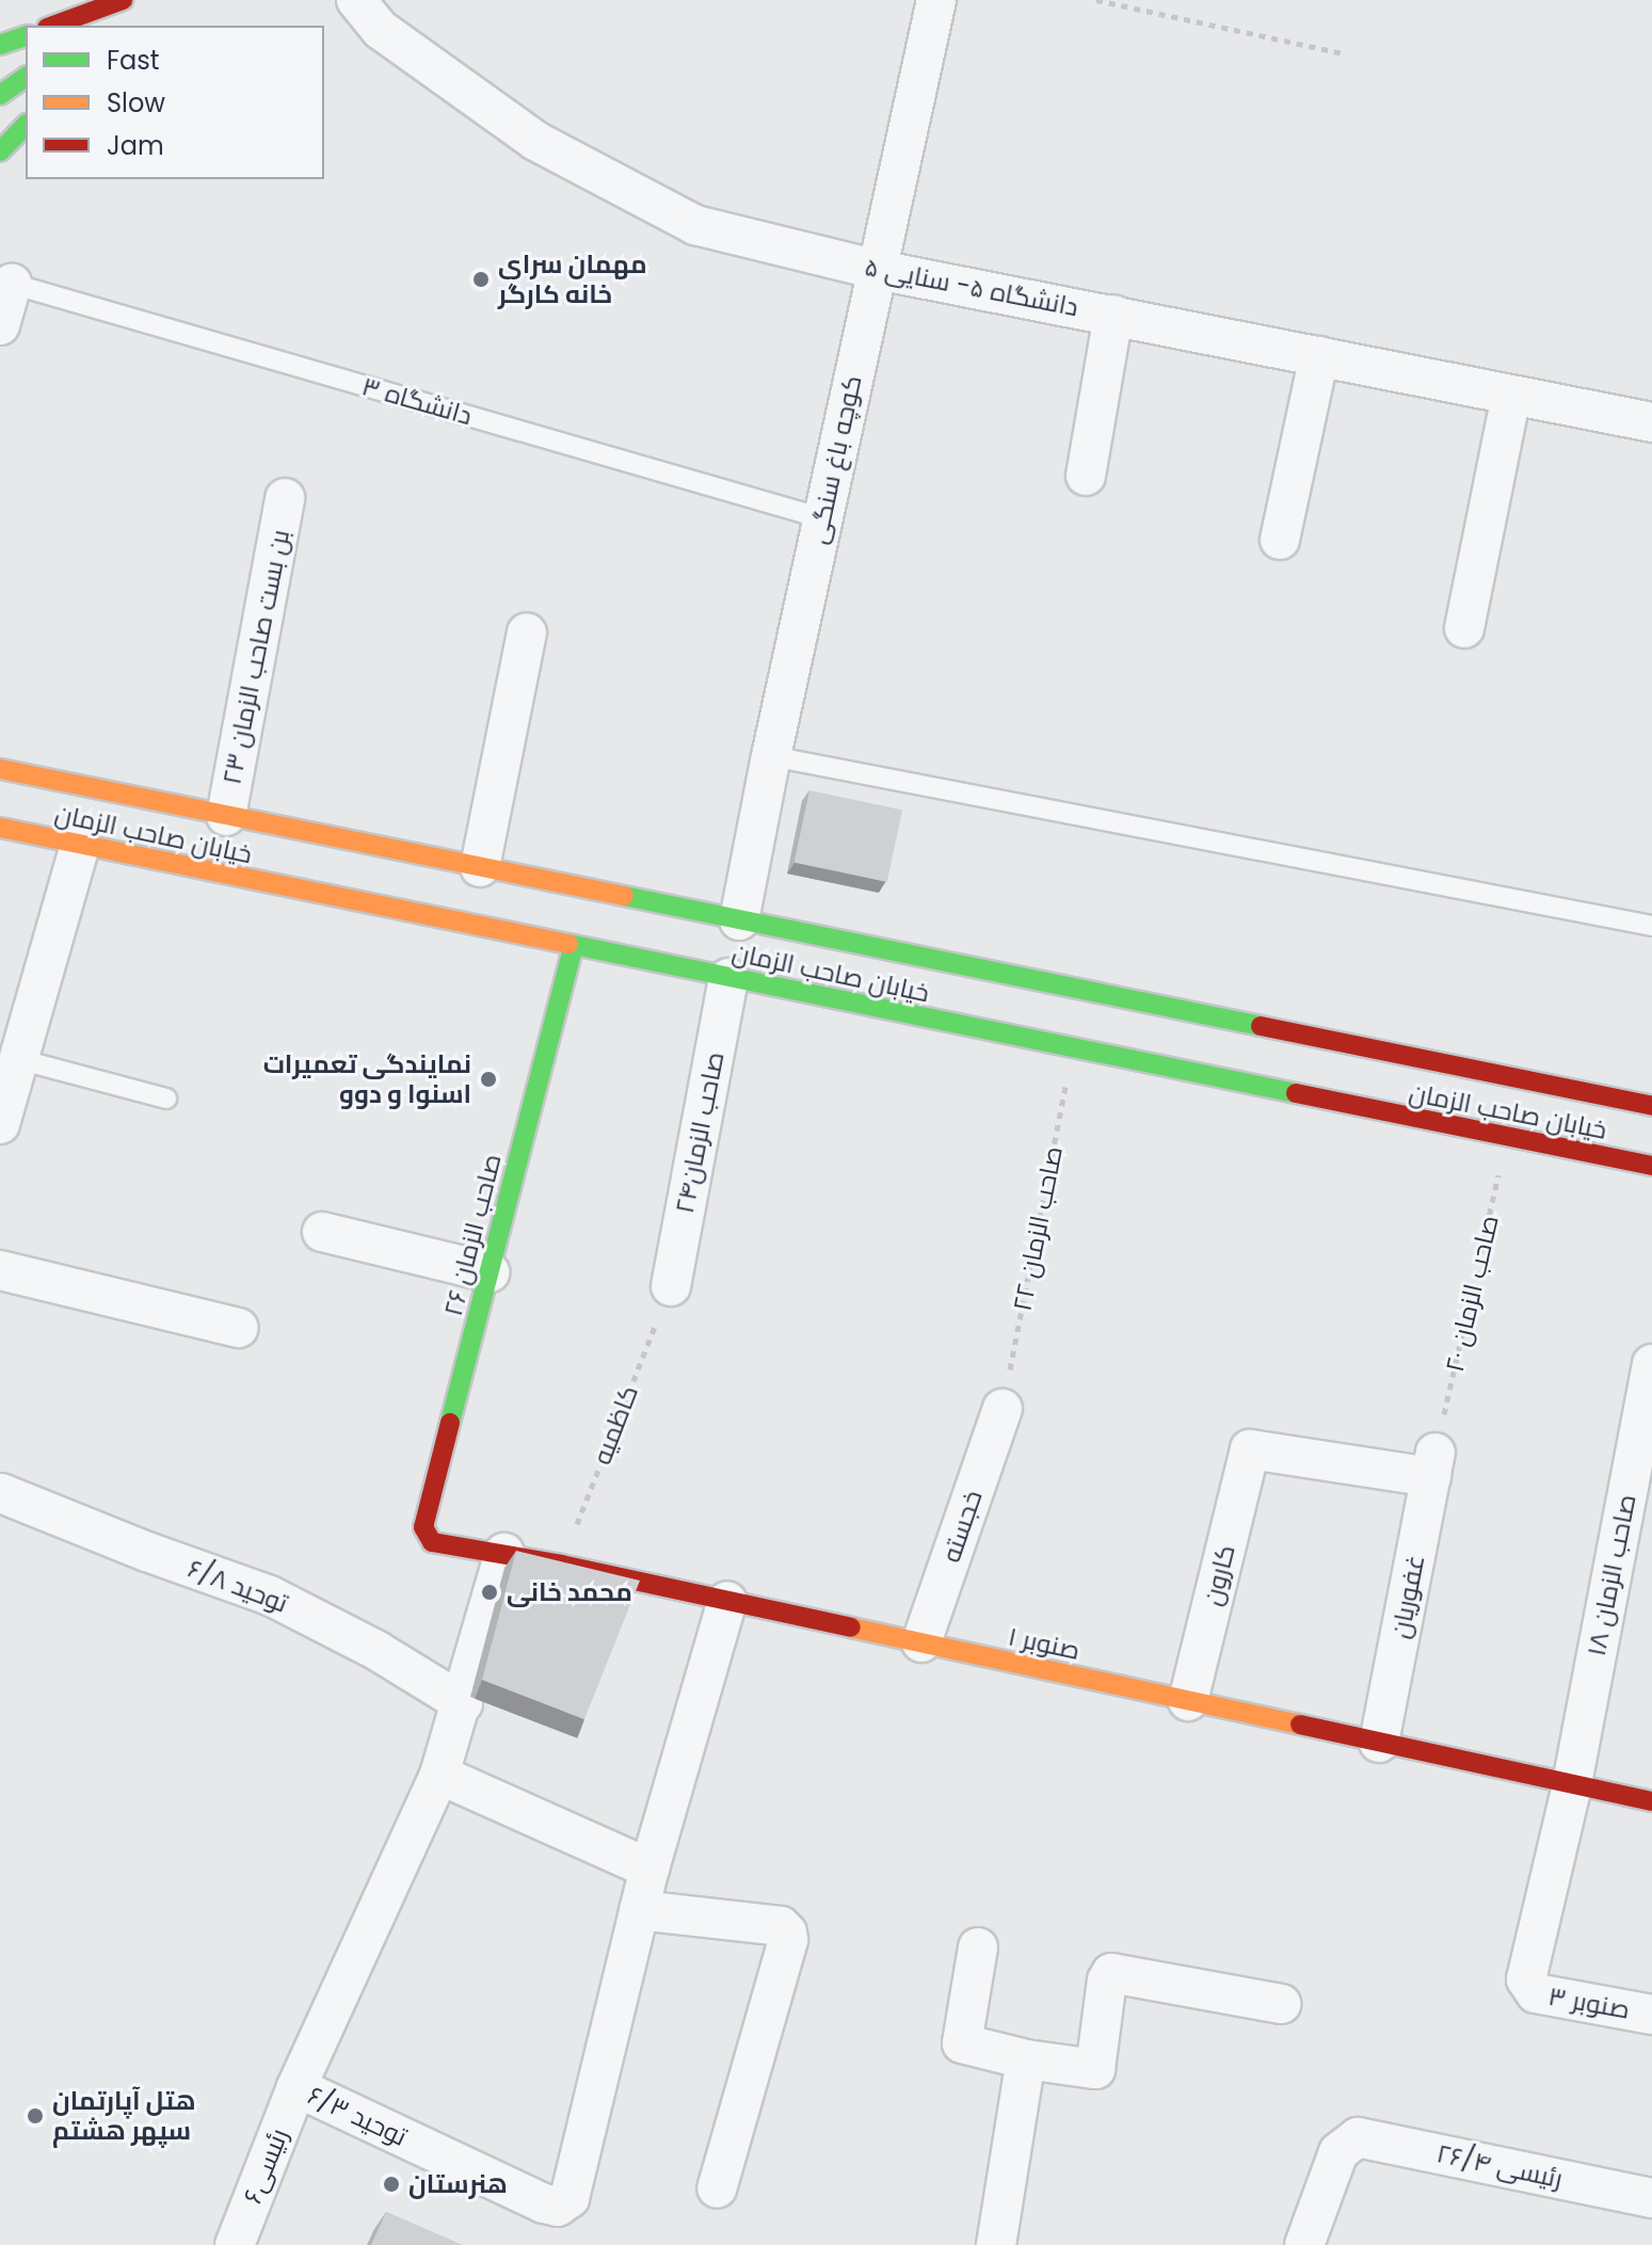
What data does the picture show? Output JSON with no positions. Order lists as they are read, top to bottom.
{
  "streets": {
    "main road": ["خیابان صاحب الزمان", "صاحب الزمان ۲۶", "صنوبر ۱"],
    "street": [
      "دانشگاه ۵- سنایی ۵",
      "کوچه باغ سنگی",
      "بن بست صاحب الزمان ۲۳",
      "صاحب الزمان۲۴",
      "خجسته",
      "کارون",
      "صاحب الزمان ۱۸",
      "توحید ۶/۸",
      "غفوریان",
      "صنوبر ۳",
      "توحید ۶/۳",
      "رئیسی۶",
      "رئیسی ۲۶/۴"
    ],
    "lane": ["دانشگاه ۳"],
    "path": ["صاحب الزمان ۲۲", "صاحب الزمان ۲۰", "کاظمیه"]
  },
  "crossings": [
    ["دانشگاه ۵- سنایی ۵", "کوچه باغ سنگی"],
    ["دانشگاه ۳", "کوچه باغ سنگی"],
    ["خیابان صاحب الزمان", "صاحب الزمان۲۴"],
    ["خیابان صاحب الزمان", "صاحب الزمان ۲۲"],
    ["خیابان صاحب الزمان", "صاحب الزمان ۲۶"],
    ["خیابان صاحب الزمان", "صاحب الزمان ۲۰"],
    ["صاحب الزمان۲۴", "کاظمیه"],
    ["صاحب الزمان ۲۲", "خجسته"],
    ["صاحب الزمان ۲۶", "صنوبر ۱"],
    ["صاحب الزمان ۲۰", "کارون"],
    ["صاحب الزمان ۲۰", "غفوریان"],
    ["کاظمیه", "صنوبر ۱"],
    ["خجسته", "صنوبر ۱"],
    ["کارون", "غفوریان"],
    ["کارون", "صنوبر ۱"],
    ["صاحب الزمان ۱۸", "صنوبر ۱"],
    ["صاحب الزمان ۱۸", "صنوبر ۳"],
    ["توحید ۶/۸", "رئیسی۶"],
    ["غفوریان", "صنوبر ۱"],
    ["صنوبر ۱", "رئیسی۶"],
    ["توحید ۶/۳", "رئیسی۶"]
  ],
  "places": [
    "مهمان سرای خانه کارگر",
    "نمایندگی تعمیرات اسنوا و دوو",
    "محمد خانی",
    "هتل آپارتمان سپهر هشتم",
    "هنرستان"
  ],
  "legend": ["Fast", "Slow", "Jam"]
}
